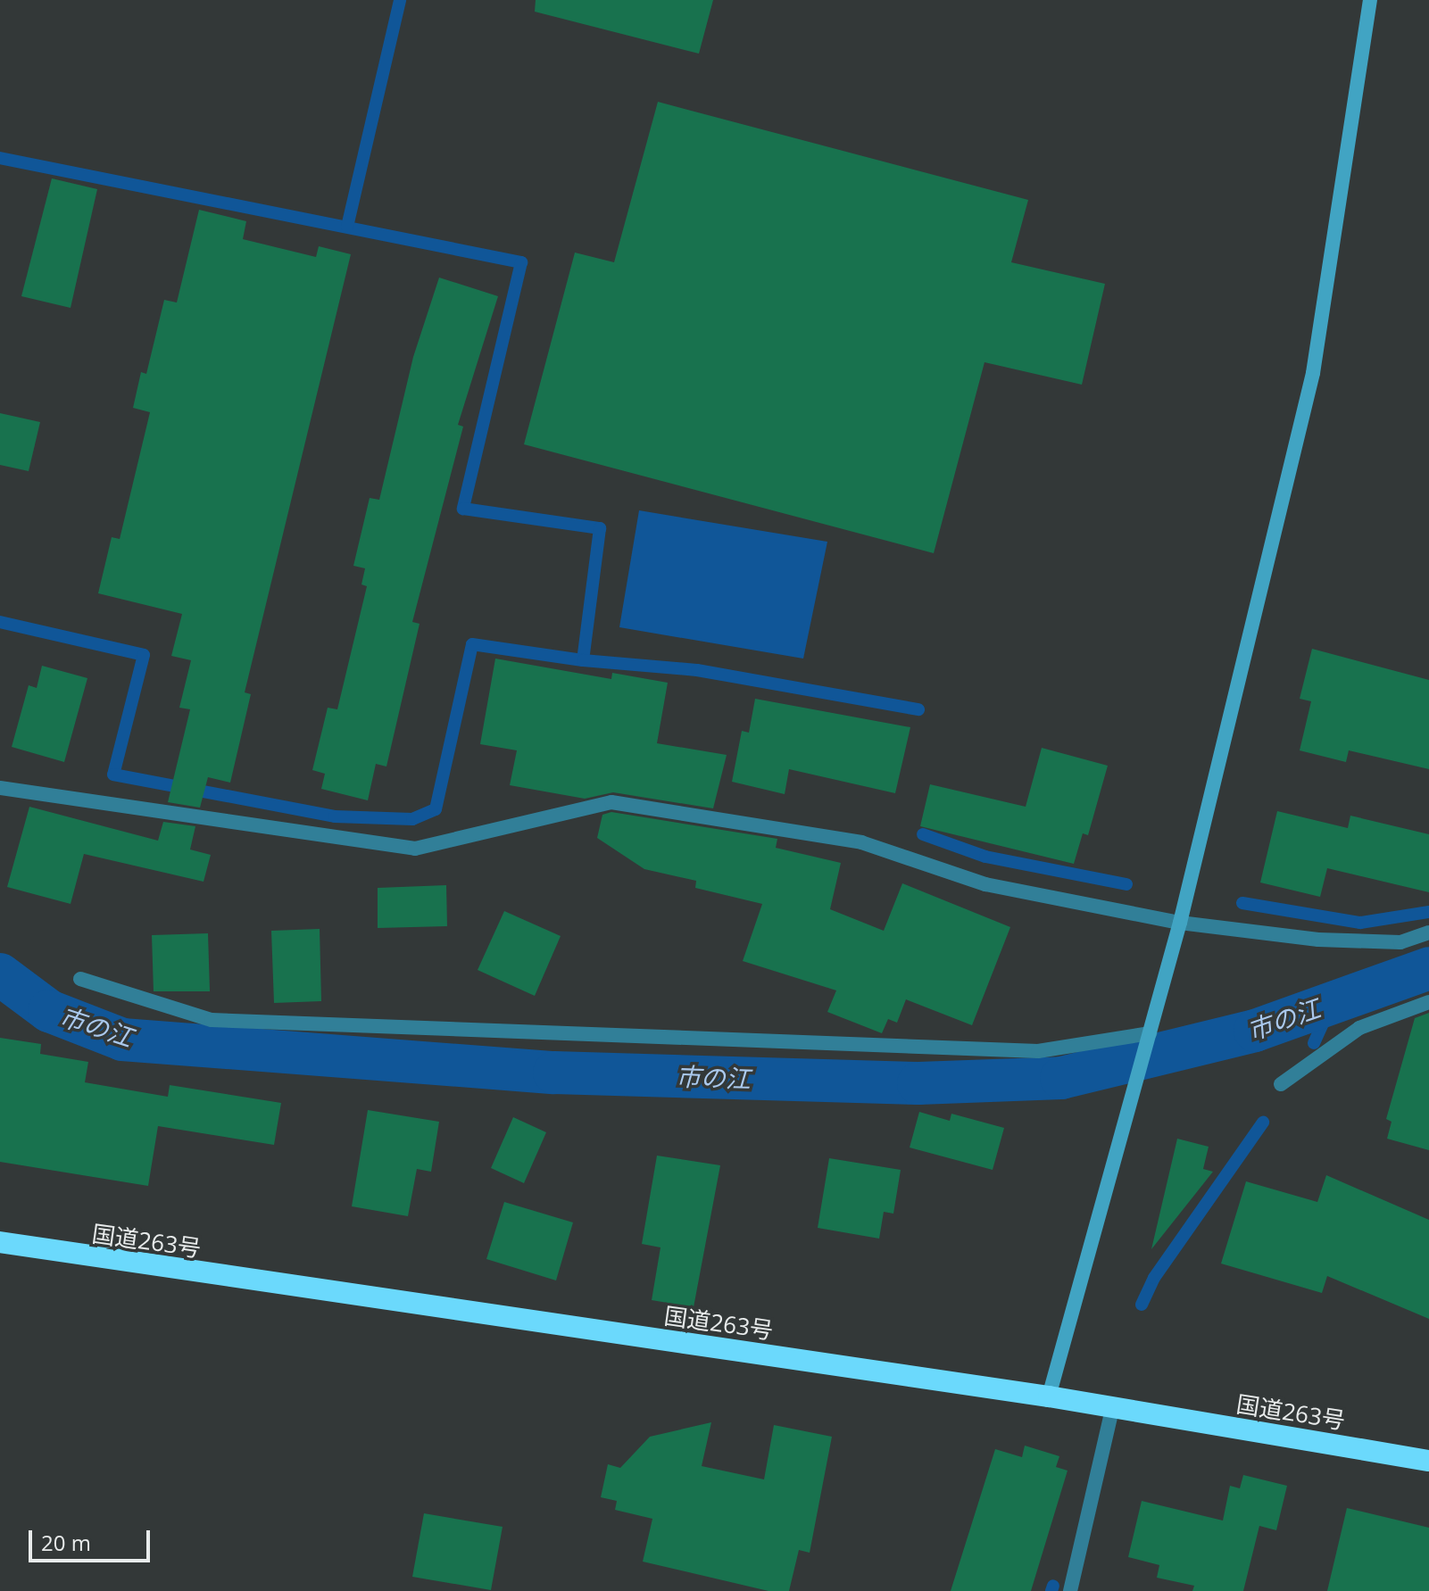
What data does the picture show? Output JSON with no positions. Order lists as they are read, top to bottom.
{
  "streets": {
    "highway": ["国道263号"]
  },
  "water": ["市の江"],
  "scale_bar": "20 m"
}
